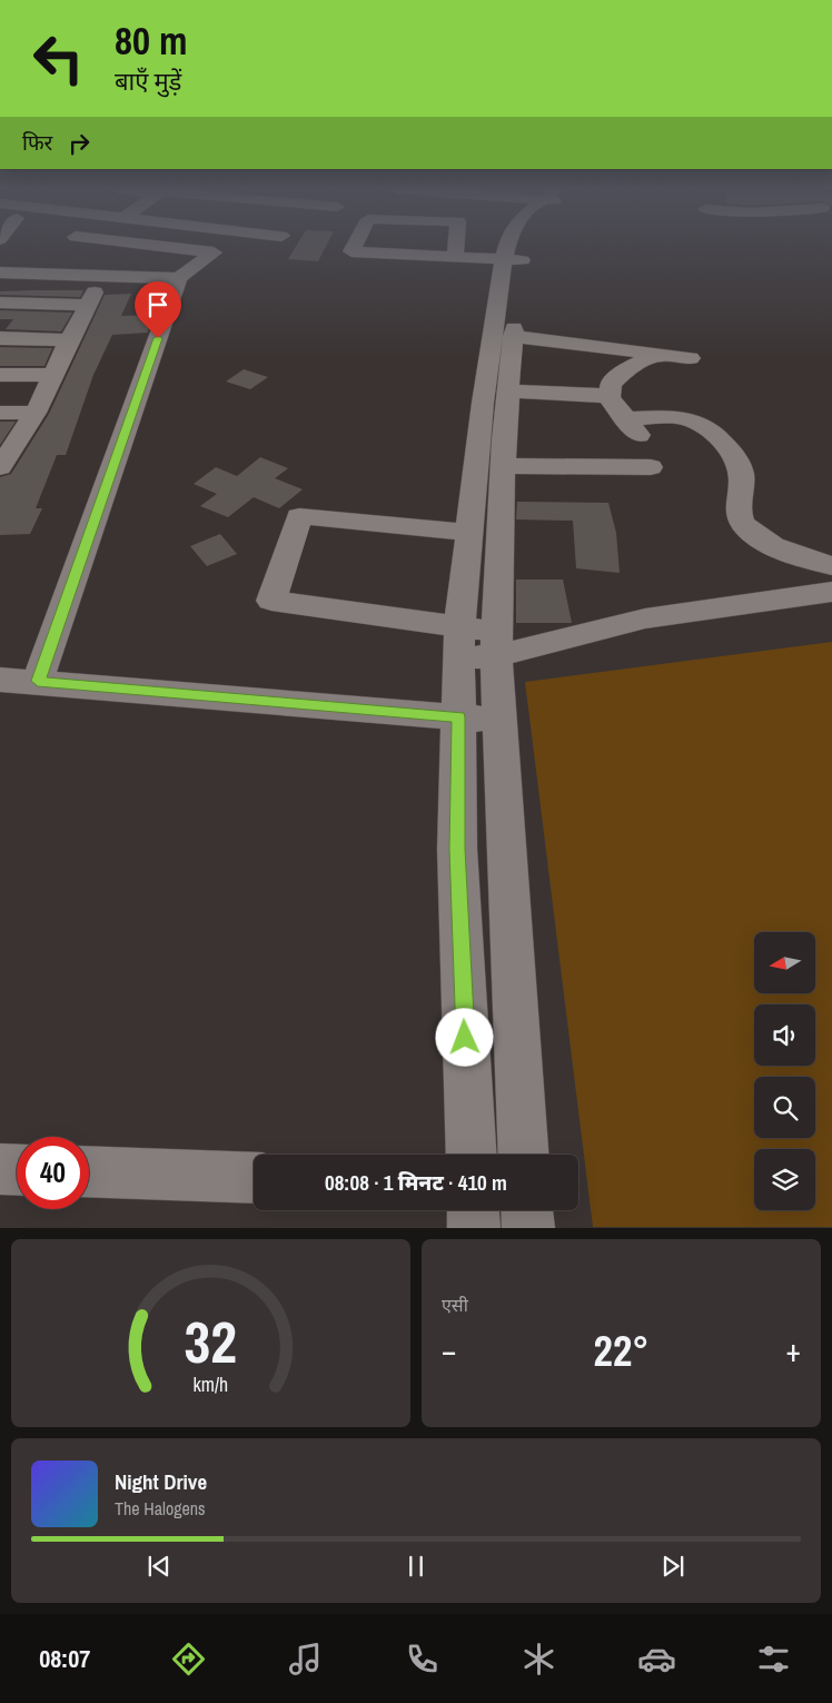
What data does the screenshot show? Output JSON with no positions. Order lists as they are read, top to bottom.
{
  "north": "left",
  "page": {
    "turn": ["80 m", "बाएँ मुड़ें"],
    "then": "फिर",
    "limit": "40",
    "trip": "08:08 · 1 मिनट · 410 m",
    "tile": "एसी",
    "heat": ["−", "22°", "+"],
    "song": ["Night Drive", "The Halogens"],
    "tabs": "08:07",
    "gauge": ["32", "km/h"]
  }
}
